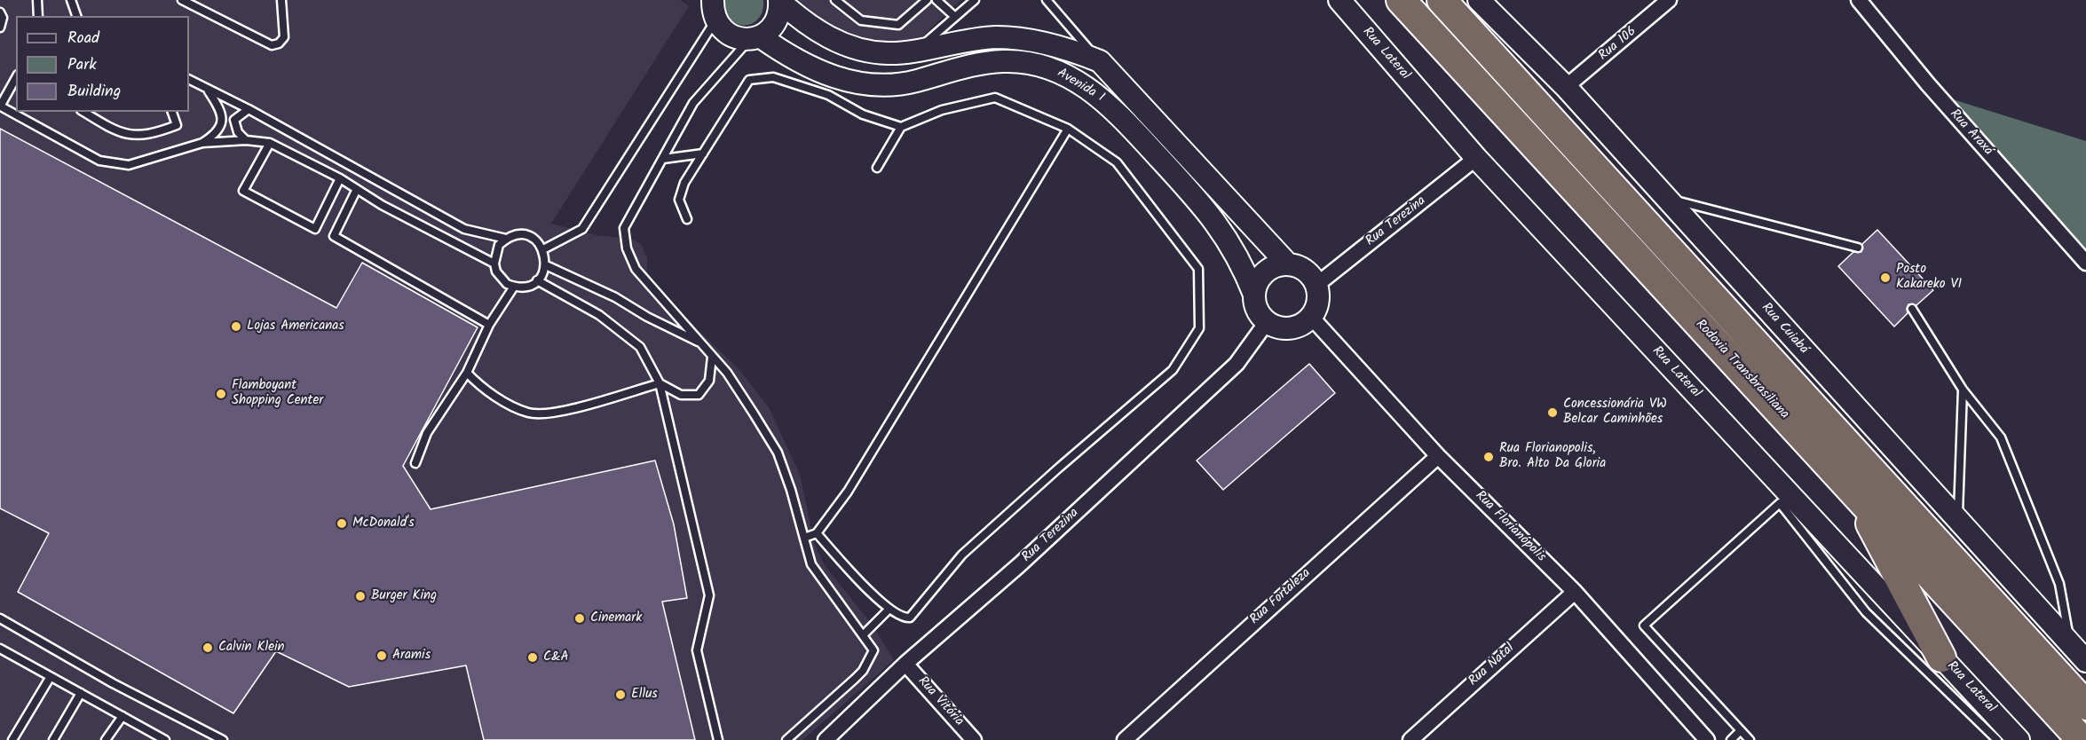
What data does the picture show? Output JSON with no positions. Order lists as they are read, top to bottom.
{
  "streets": {
    "highway": ["Rodovia Transbrasiliana"],
    "main road": ["Rua Lateral", "Avenida I", "Rua Cuiabá"],
    "street": [
      "Rua 106",
      "Rua Araxá",
      "Rua Terezina",
      "Rua Florianópolis",
      "Rua Fortaleza",
      "Rua Natal",
      "Rua Vitória"
    ]
  },
  "crossings": [
    ["Rua 106", "Rua Cuiabá"],
    ["Rua Lateral", "Rua Terezina"],
    ["Avenida I", "Rua Terezina"],
    ["Avenida I", "Rua Florianópolis"],
    ["Rua Terezina", "Rua Florianópolis"],
    ["Rua Terezina", "Rua Vitória"],
    ["Rua Florianópolis", "Rua Fortaleza"],
    ["Rua Florianópolis", "Rua Natal"]
  ],
  "places": [
    "Posto Kakareko VI",
    "Lojas Americanas",
    "Flamboyant Shopping Center",
    "Concessionária VW Belcar Caminhões",
    "Rua Florianopolis, Bro. Alto Da Gloria",
    "McDonald's",
    "Burger King",
    "Cinemark",
    "Calvin Klein",
    "Aramis",
    "C&A",
    "Ellus"
  ],
  "legend": ["Road", "Park", "Building"]
}
